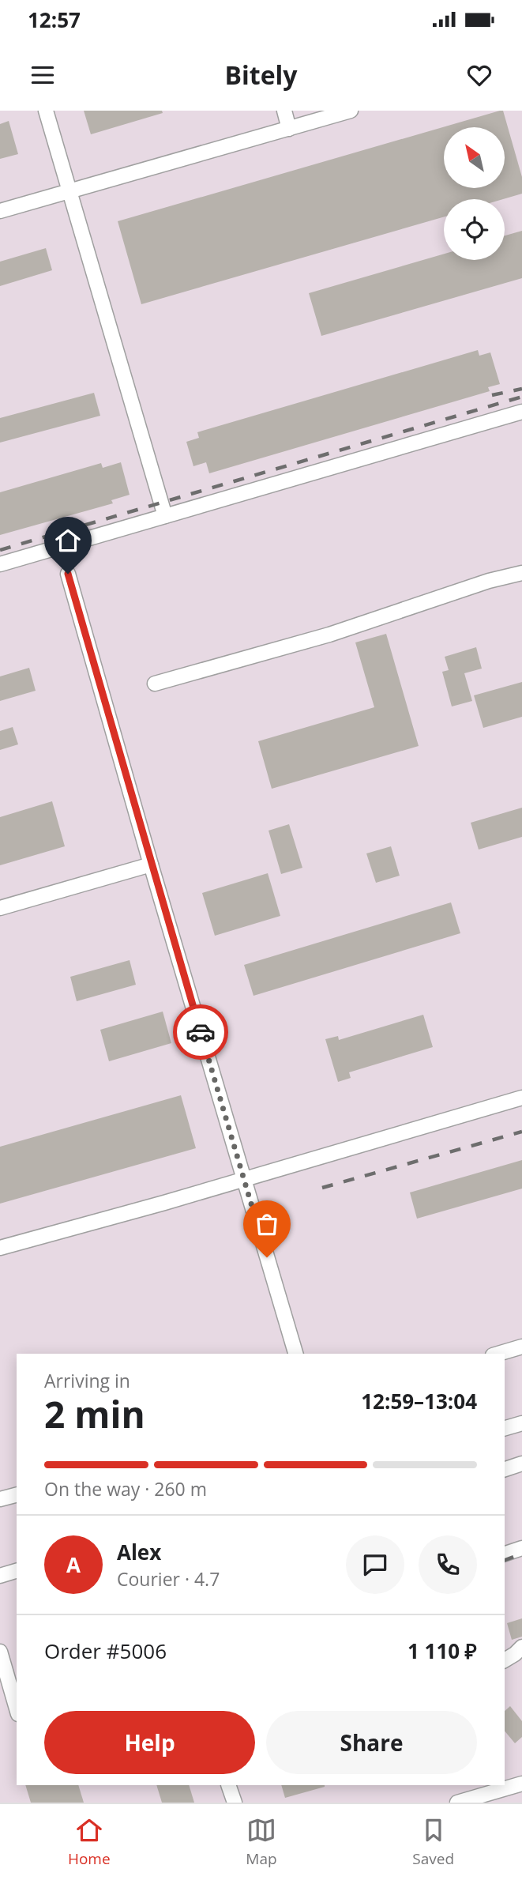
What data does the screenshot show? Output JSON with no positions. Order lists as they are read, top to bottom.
{
  "north": "top left",
  "page": {
    "status": "12:57",
    "header": "Bitely",
    "heading": ["2 min", "Arriving in", "12:59–13:04"],
    "panel": [
      "Alex",
      "Courier · 4.7",
      "Order #5006",
      "1 110 ₽"
    ],
    "bar": "On the way · 260 m",
    "round": "A",
    "buttons": ["Help", "Share"],
    "tabs": ["Home", "Map", "Saved"]
  }
}
